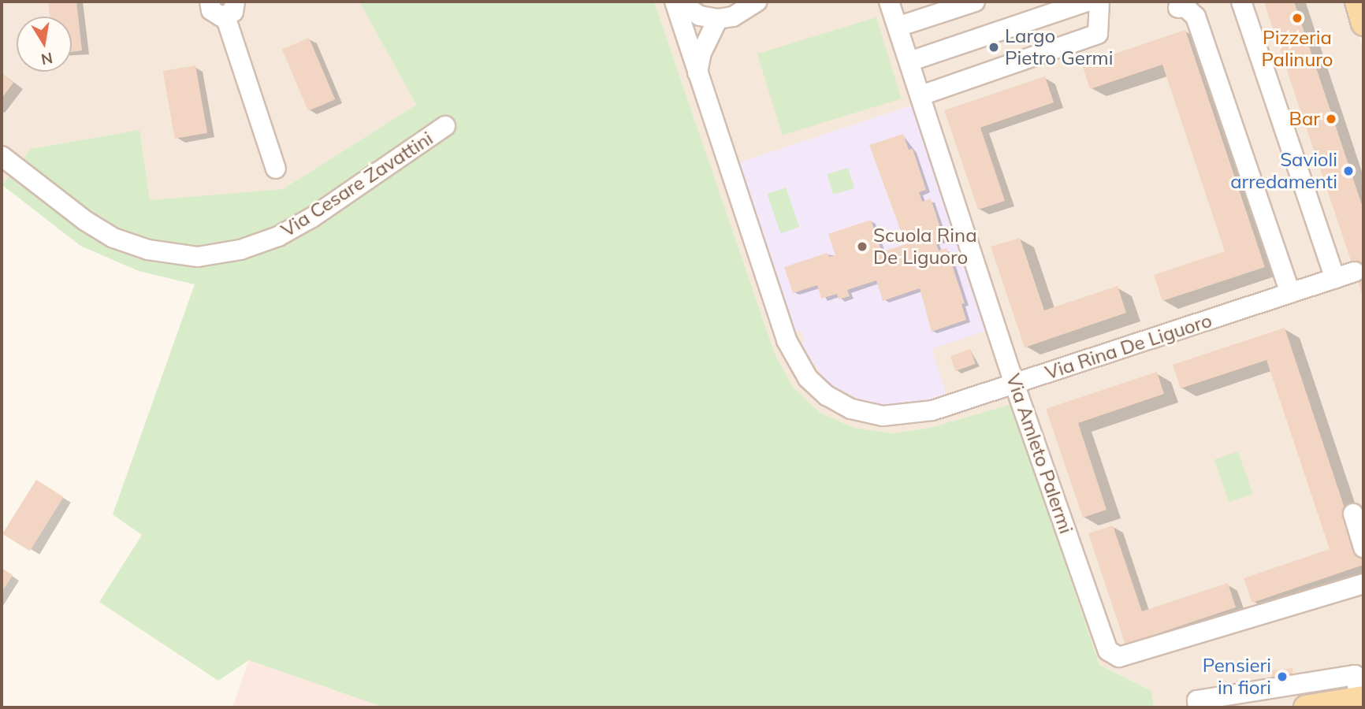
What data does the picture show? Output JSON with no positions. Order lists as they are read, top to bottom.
{
  "streets": {
    "street": ["Via Cesare Zavattini", "Via Rina De Liguoro", "Via Amleto Palermi"]
  },
  "crossings": [
    ["Via Rina De Liguoro", "Via Amleto Palermi"]
  ],
  "places": [
    "Pizzeria Palinuro",
    "Largo Pietro Germi",
    "Bar",
    "Savioli arredamenti",
    "Scuola Rina De Liguoro",
    "Pensieri in fiori"
  ],
  "north": "bottom"
}
